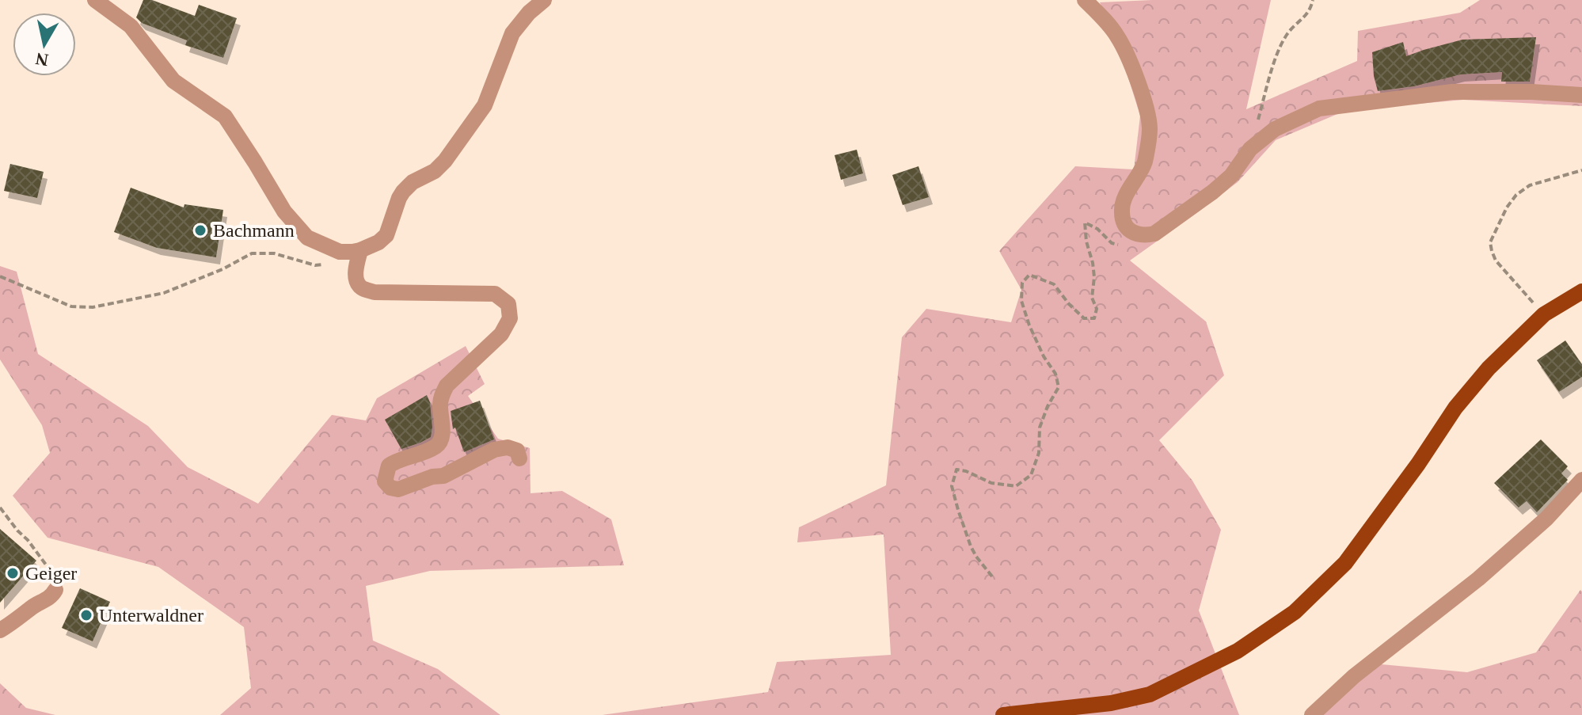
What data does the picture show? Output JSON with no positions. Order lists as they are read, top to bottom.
{
  "places": ["Bachmann", "Geiger", "Unterwaldner"],
  "north": "bottom"
}
